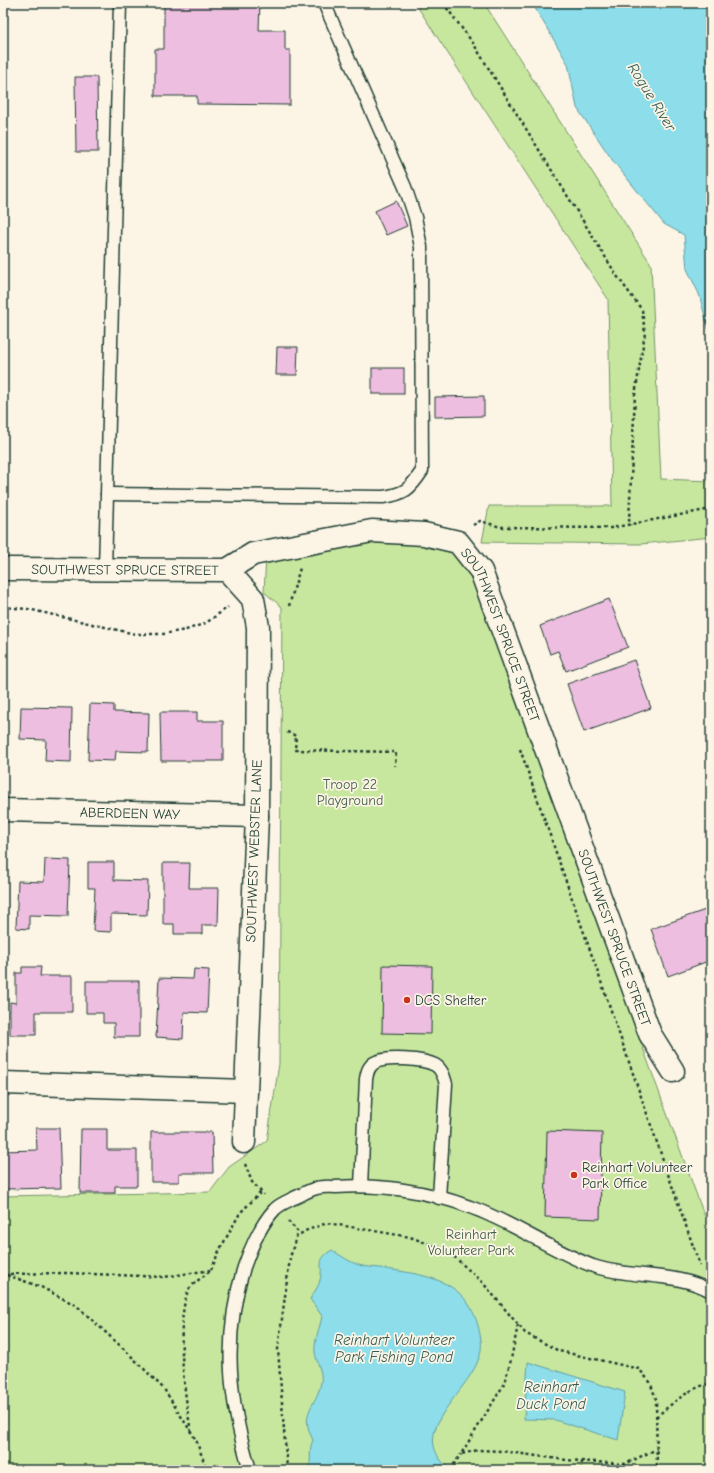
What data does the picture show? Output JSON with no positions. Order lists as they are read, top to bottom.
{
  "streets": {
    "street": ["SOUTHWEST SPRUCE STREET", "ABERDEEN WAY", "SOUTHWEST WEBSTER LANE"]
  },
  "crossings": [
    ["SOUTHWEST SPRUCE STREET", "SOUTHWEST WEBSTER LANE"],
    ["ABERDEEN WAY", "SOUTHWEST WEBSTER LANE"]
  ],
  "water": ["Rogue River", "Reinhart Volunteer Park Fishing Pond", "Reinhart Duck Pond"],
  "parks": ["Troop 22 Playground", "Reinhart Volunteer Park"],
  "places": ["DCS Shelter", "Reinhart Volunteer Park Office"]
}
